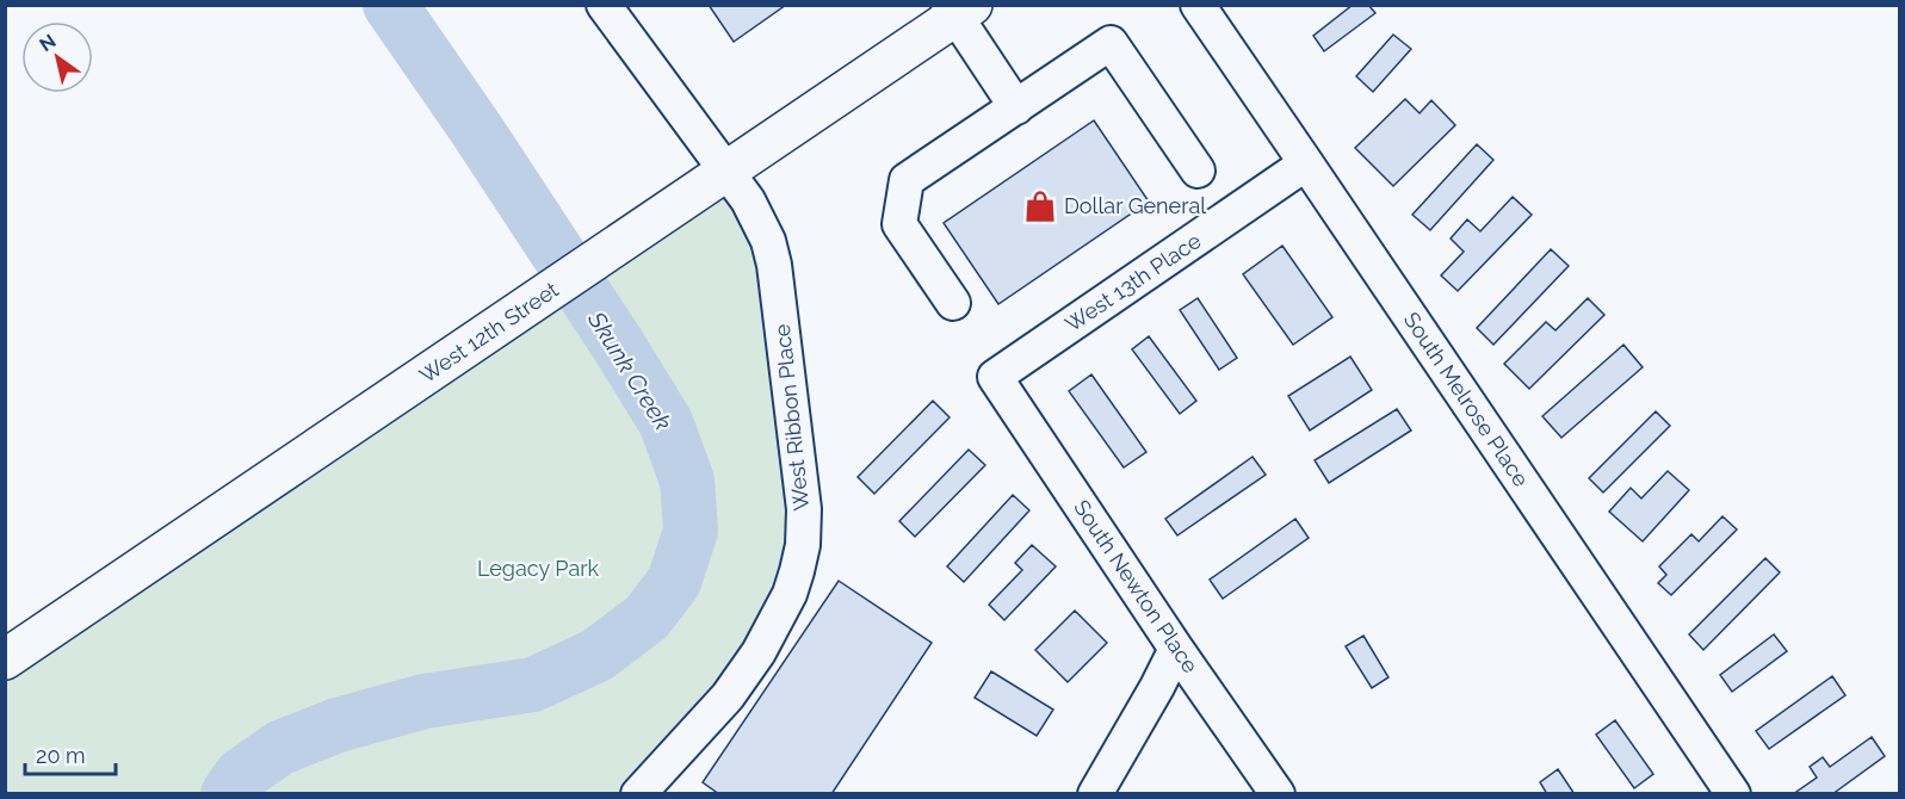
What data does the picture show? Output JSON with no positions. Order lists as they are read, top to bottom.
{
  "streets": {
    "main road": ["West 12th Street"],
    "street": [
      "West 13th Place",
      "South Melrose Place",
      "West Ribbon Place",
      "South Newton Place"
    ]
  },
  "crossings": [
    ["West 13th Place", "South Melrose Place"],
    ["West 13th Place", "South Newton Place"],
    ["West 12th Street", "West Ribbon Place"]
  ],
  "water": ["Skunk Creek"],
  "parks": ["Legacy Park"],
  "places": {
    "shop": ["Dollar General"]
  },
  "scale_bar": "20 m",
  "north": "top left"
}
